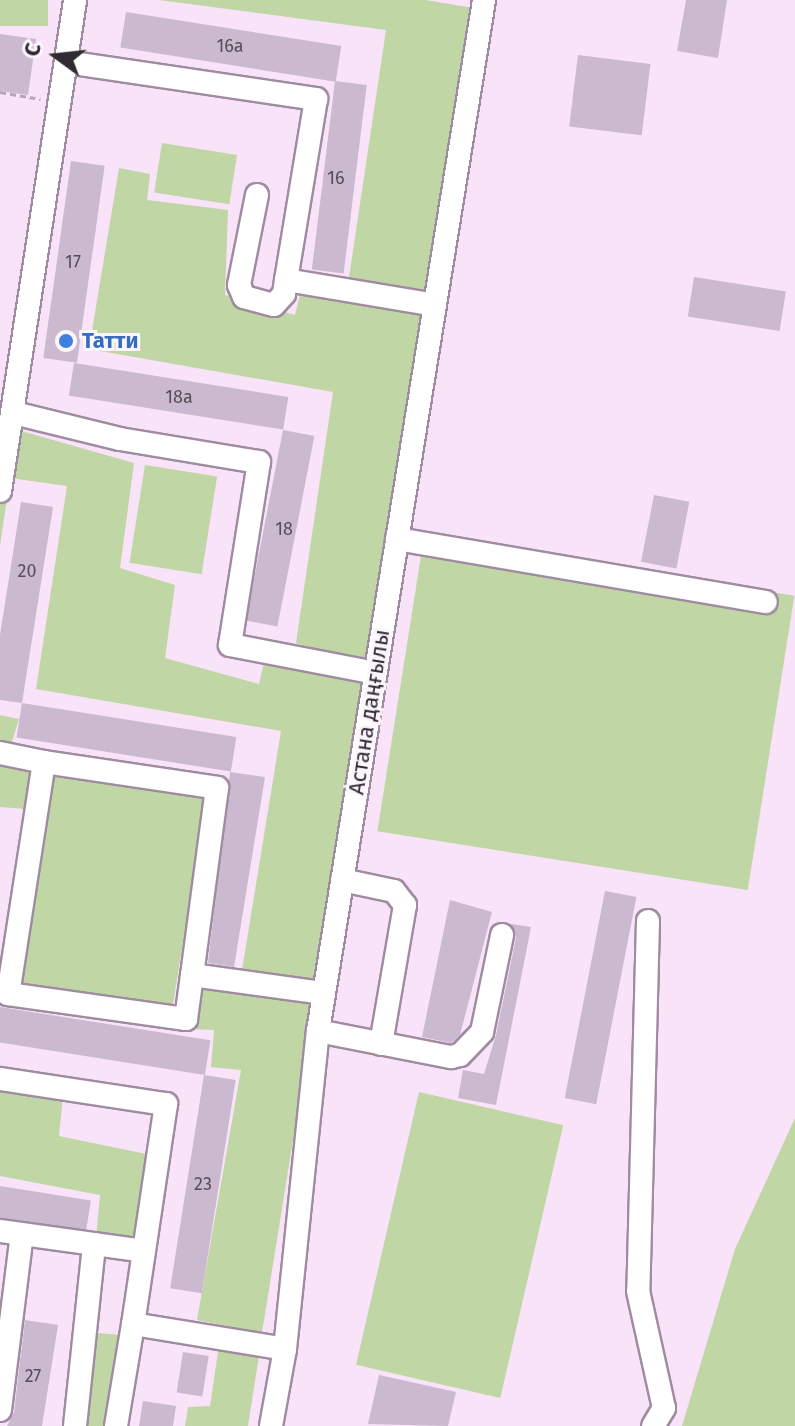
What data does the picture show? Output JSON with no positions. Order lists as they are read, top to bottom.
{
  "streets": {
    "street": ["Астана даңғылы"]
  },
  "places": ["Татти"],
  "house_numbers": [
    "16а",
    "16",
    "17",
    "18а",
    "18",
    "20",
    "23",
    "27"
  ],
  "north": "left"
}
